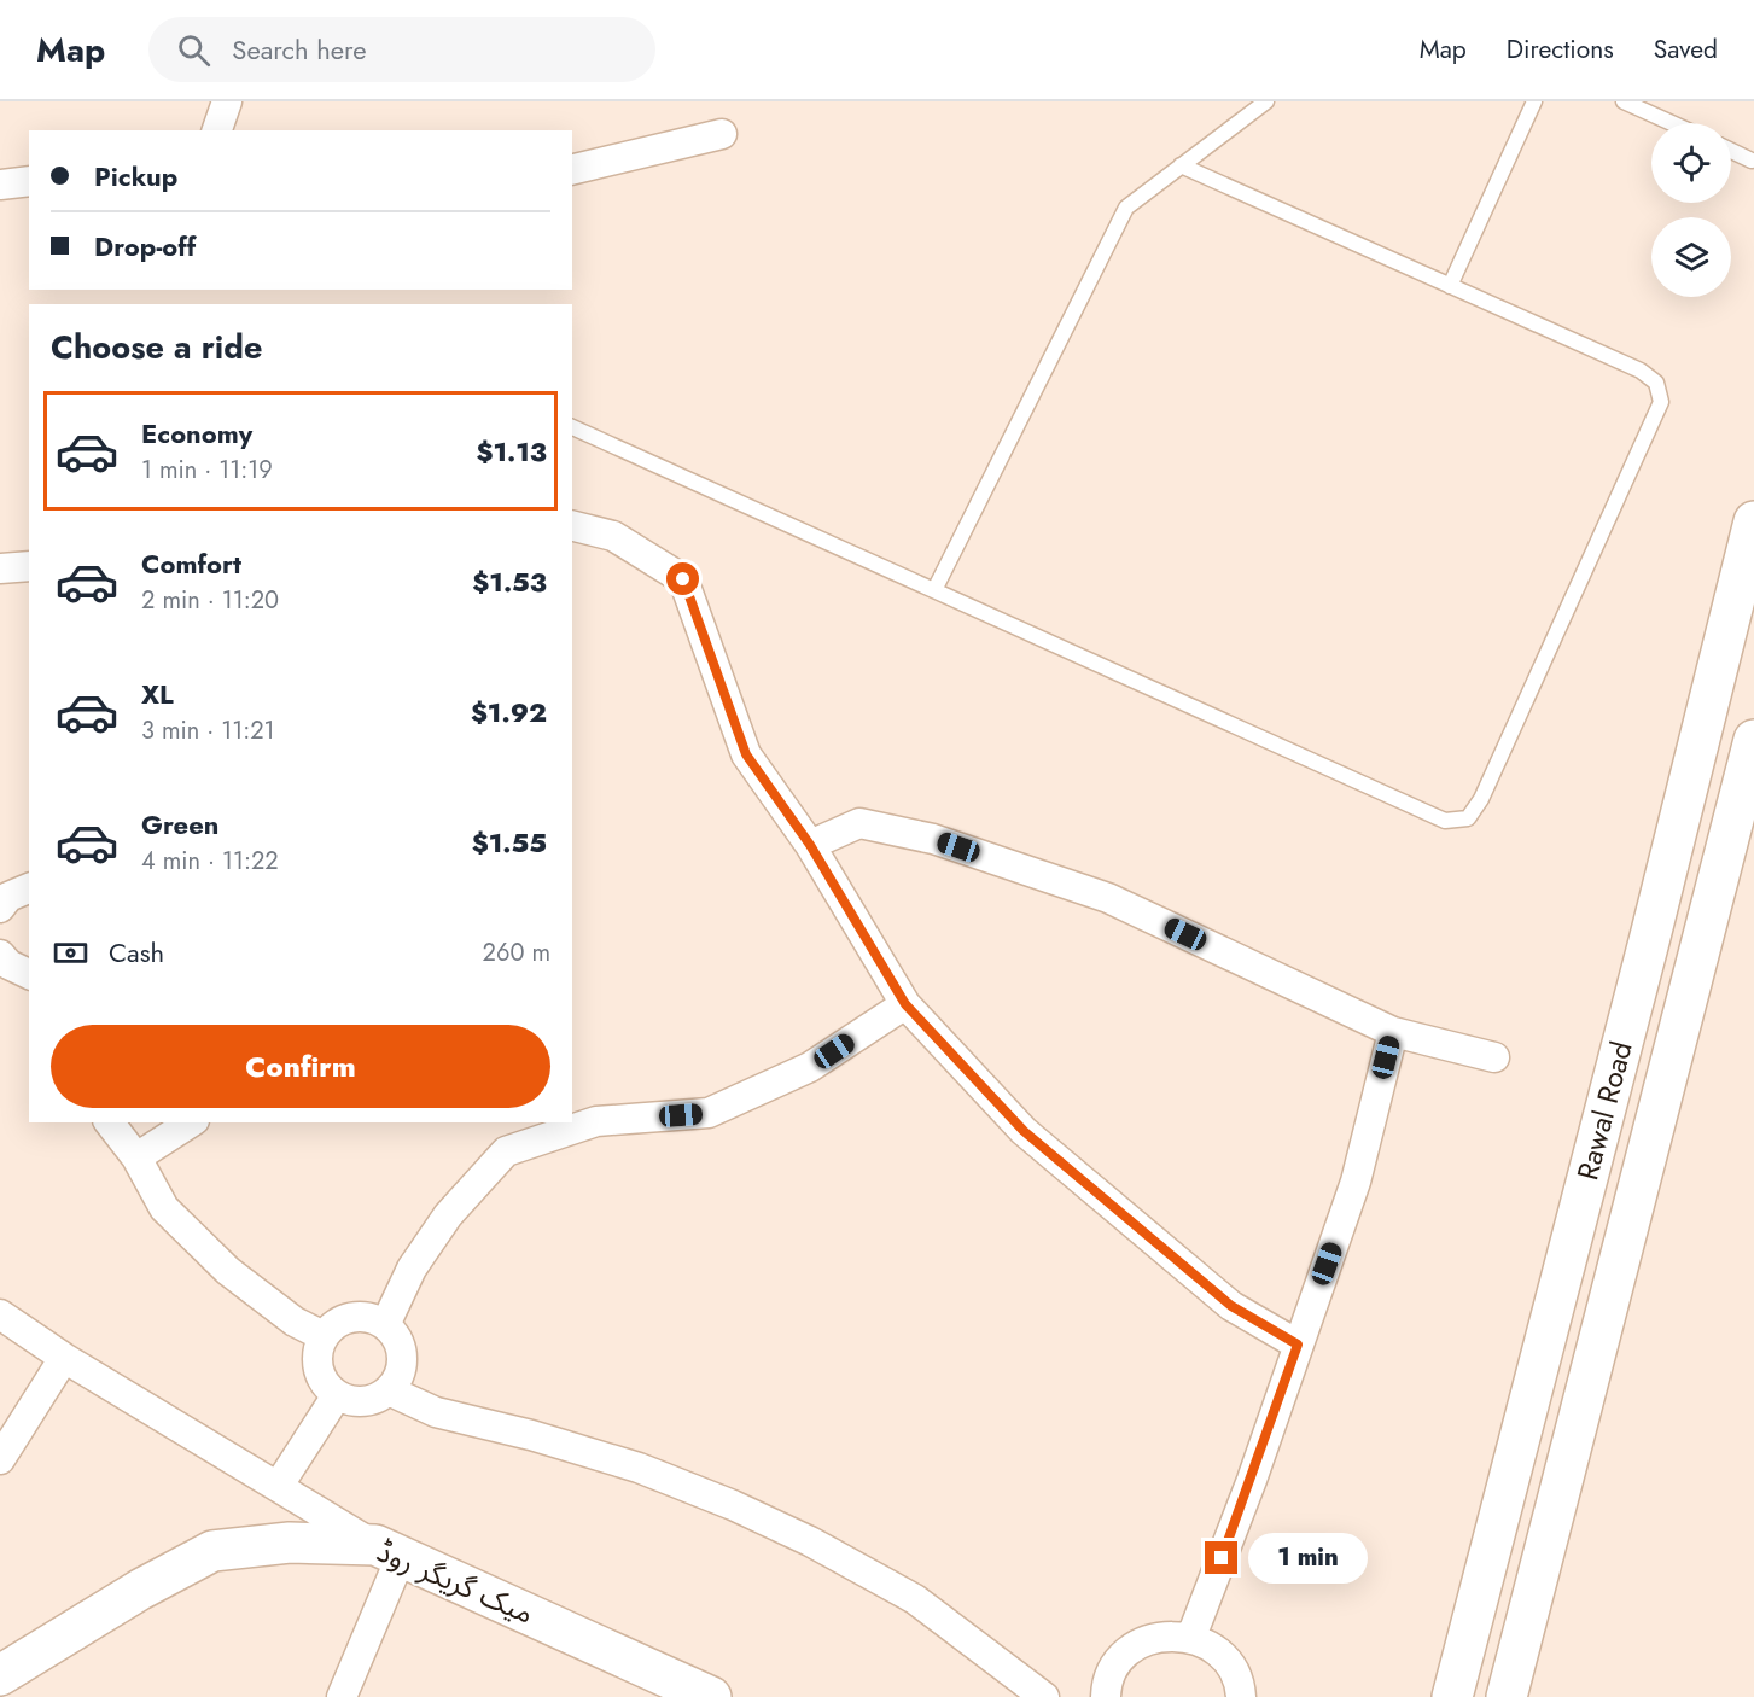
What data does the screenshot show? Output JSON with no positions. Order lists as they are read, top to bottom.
{
  "streets": {
    "main road": ["Rawal Road", "میک گریگر روڈ"]
  },
  "page": {
    "header": "Map",
    "search": "Search here",
    "nav": ["Map", "Directions", "Saved"],
    "banner": ["Pickup", "Drop-off"],
    "heading": "Choose a ride",
    "list": [
      {
        "name": "Economy",
        "note": "1 min · 11:19",
        "value": "$1.13"
      },
      {
        "name": "Comfort",
        "note": "2 min · 11:20",
        "value": "$1.53"
      },
      {
        "name": "XL",
        "note": "3 min · 11:21",
        "value": "$1.92"
      },
      {
        "name": "Green",
        "note": "4 min · 11:22",
        "value": "$1.55"
      }
    ],
    "pay": ["Cash", "260 m"],
    "buttons": "Confirm",
    "bubble": "1 min"
  }
}
